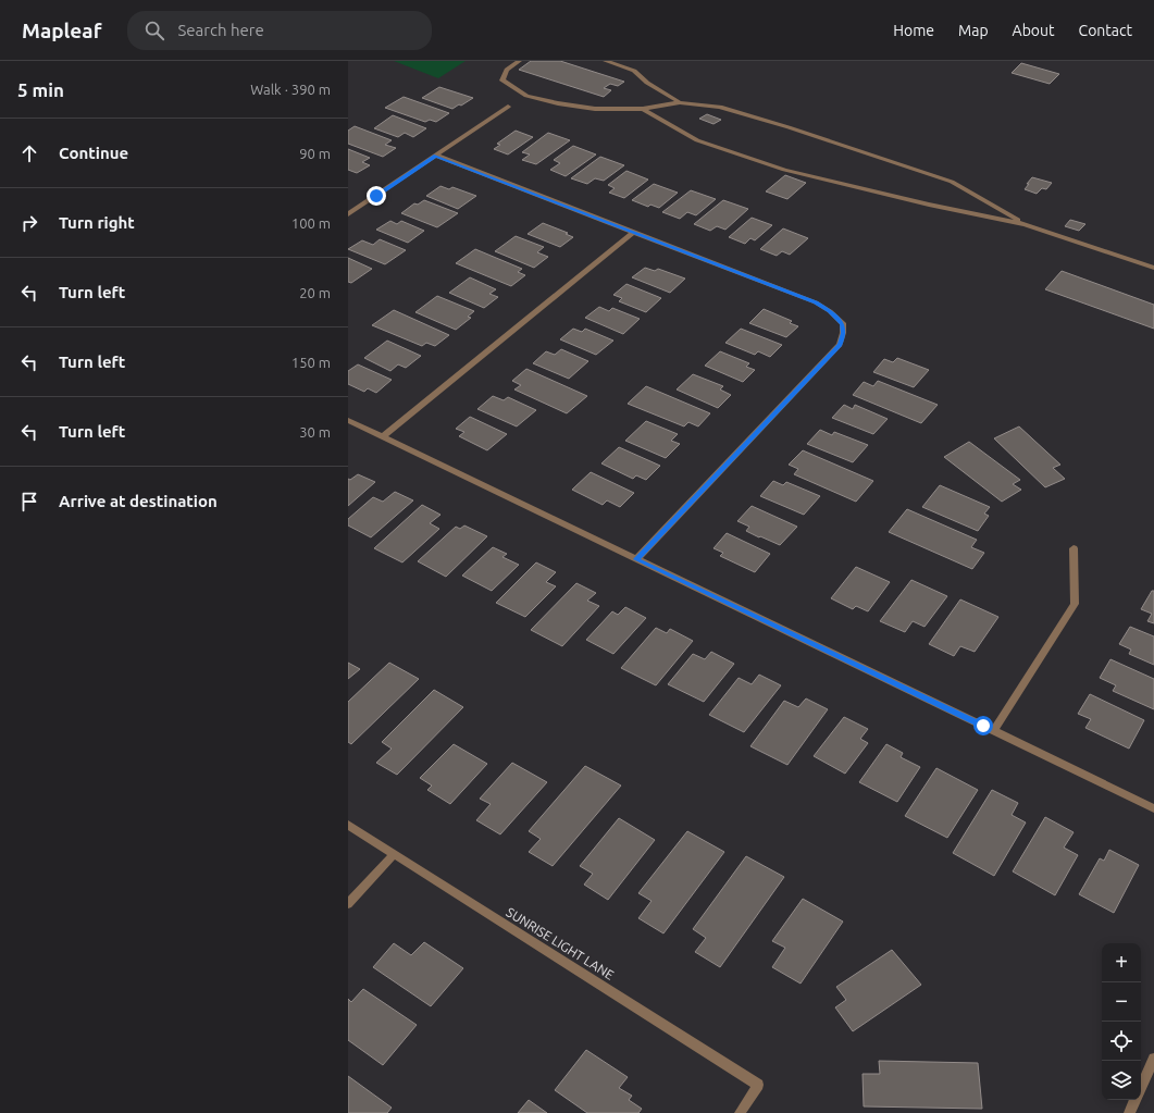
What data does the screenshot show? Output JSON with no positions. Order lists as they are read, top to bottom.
{
  "streets": {
    "street": ["SUNRISE LIGHT LANE"]
  },
  "page": {
    "header": "Mapleaf",
    "search": "Search here",
    "nav": [
      "Home",
      "Map",
      "About",
      "Contact"
    ],
    "heading": ["5 min", "Walk · 390 m"],
    "list": [
      ["Continue", "90 m"],
      ["Turn right", "100 m"],
      ["Turn left", "20 m"],
      ["Turn left", "150 m"],
      ["Turn left", "30 m"],
      "Arrive at destination"
    ],
    "map_buttons": ["+", "−"]
  }
}
